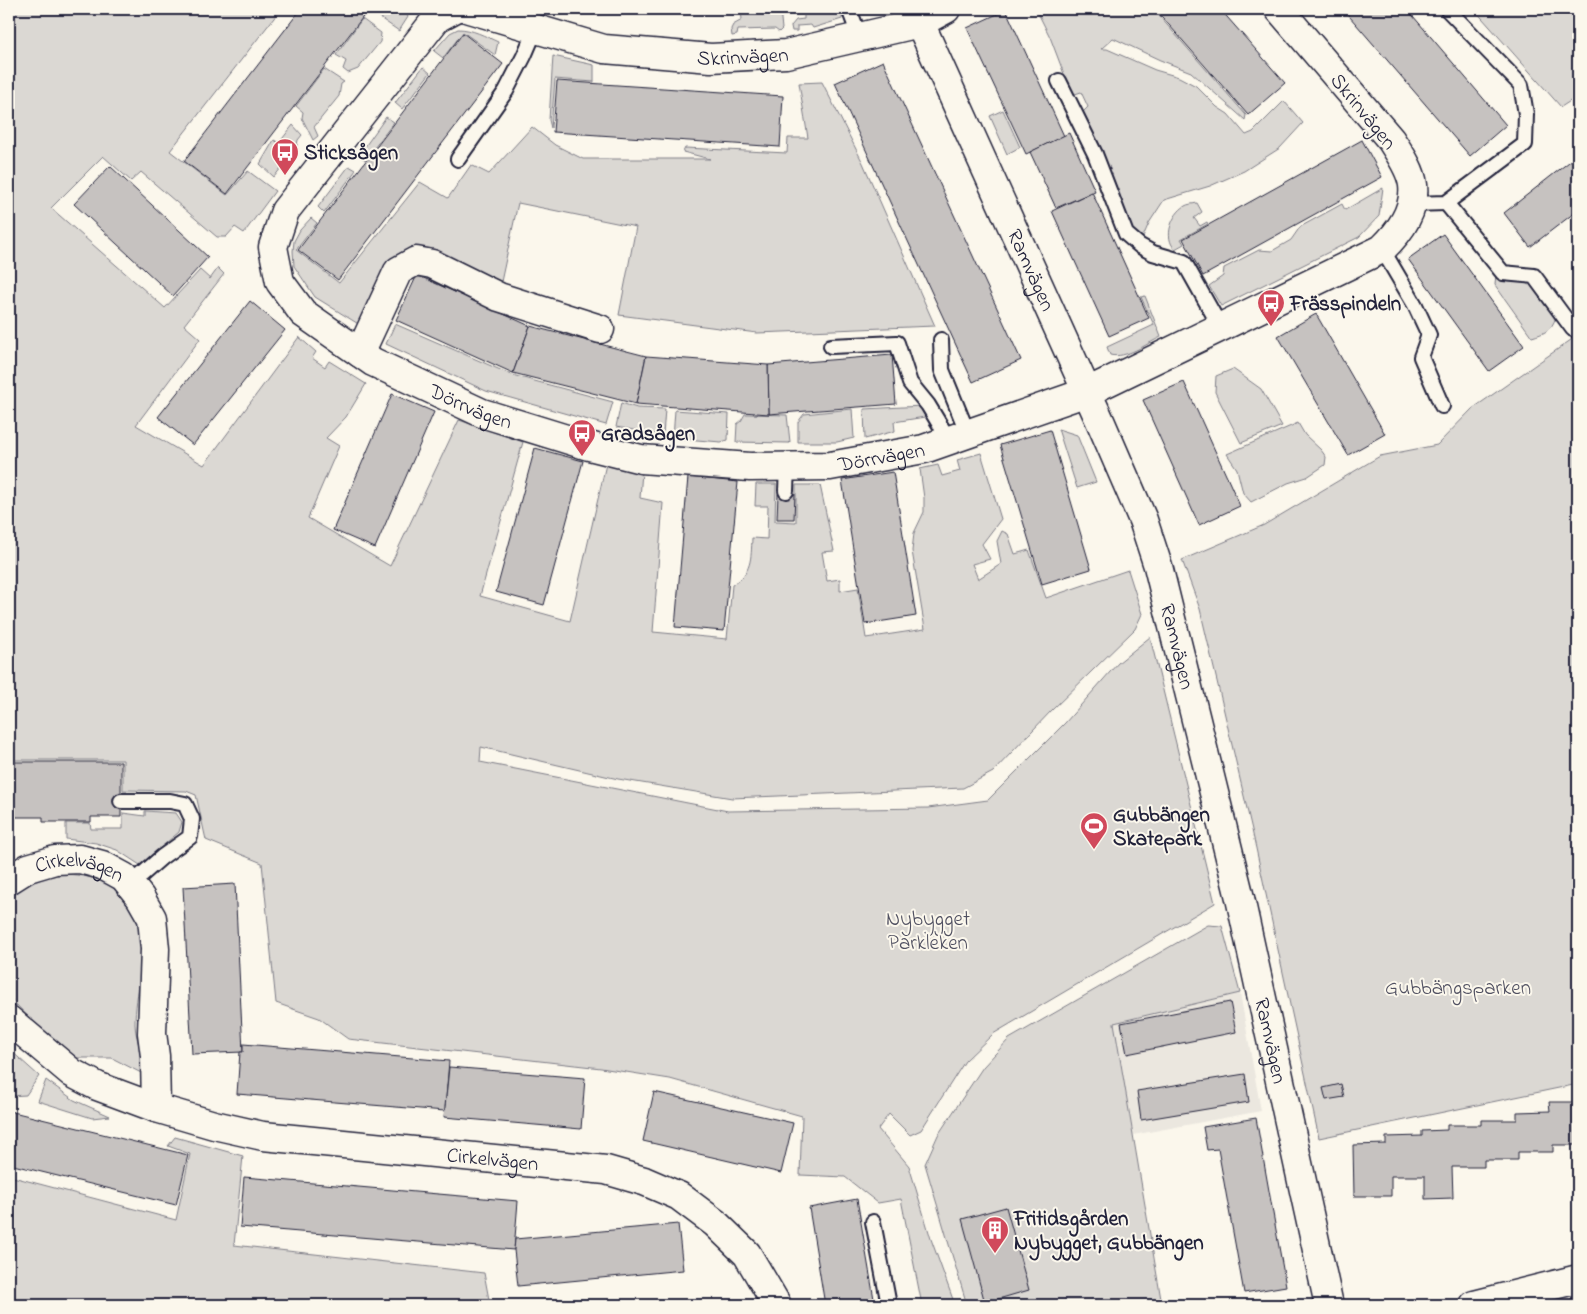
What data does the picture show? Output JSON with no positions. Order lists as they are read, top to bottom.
{
  "streets": {
    "street": [
      "Skrinvägen",
      "Ramvägen",
      "Dörrvägen",
      "Cirkelvägen"
    ]
  },
  "crossings": [
    ["Skrinvägen", "Ramvägen"],
    ["Skrinvägen", "Dörrvägen"],
    ["Ramvägen", "Dörrvägen"]
  ],
  "parks": ["Nybygget Parkleken", "Gubbängsparken"],
  "places": {
    "bus stop": ["Sticksågen", "Frässpindeln", "Gradsågen"],
    "sports": ["Gubbängen Skatepark"],
    "building": ["Fritidsgården Nybygget, Gubbängen"]
  }
}
